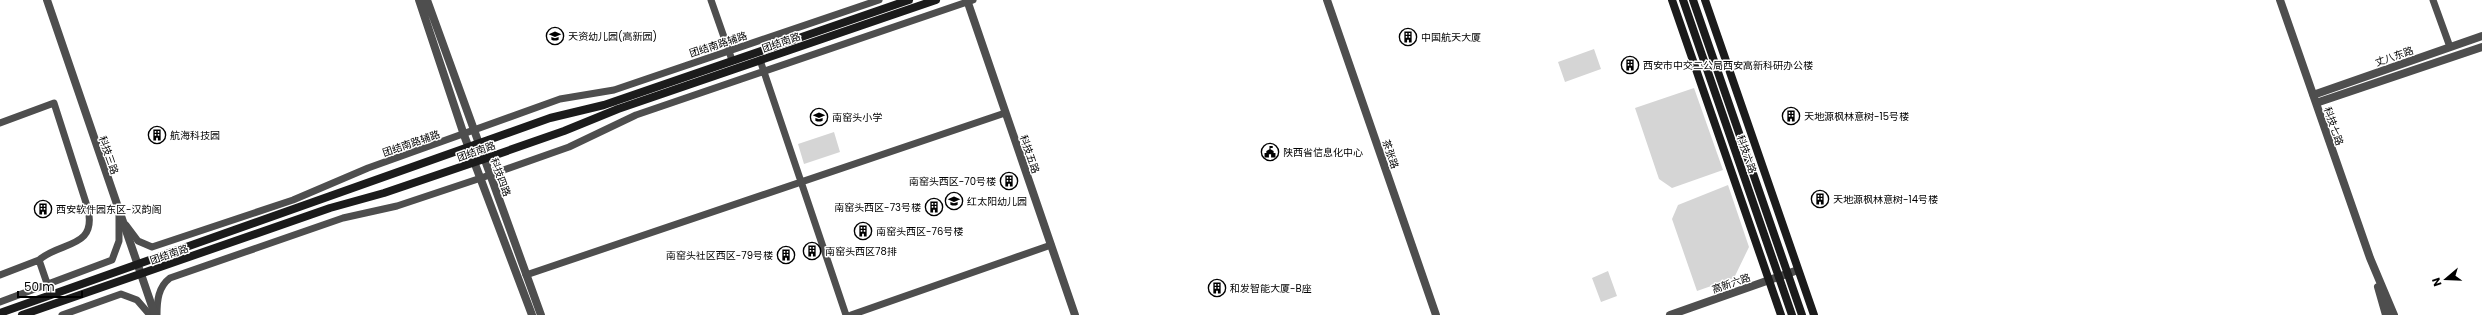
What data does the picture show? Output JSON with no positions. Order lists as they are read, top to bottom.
{
  "streets": {
    "main road": ["团结南路", "科技六路"],
    "street": [
      "团结南路辅路",
      "丈八东路",
      "科技七路",
      "科技五路",
      "茶张路",
      "科技三路",
      "科技四路",
      "高新六路"
    ]
  },
  "crossings": [
    ["团结南路", "科技三路"],
    ["团结南路", "科技四路"],
    ["团结南路辅路", "科技三路"],
    ["团结南路辅路", "科技四路"],
    ["丈八东路", "科技七路"],
    ["科技六路", "高新六路"]
  ],
  "places": {
    "school or university": ["天资幼儿园(高新园)", "南窑头小学", "红太阳幼儿园"],
    "building": [
      "中国航天大厦",
      "西安市中交二公局西安高新科研办公楼",
      "天地源枫林意树-15号楼",
      "航海科技园",
      "南窑头西区-70号楼",
      "天地源枫林意树-14号楼",
      "南窑头西区-73号楼",
      "西安软件园东区-汉韵阁",
      "南窑头西区-76号楼",
      "南窑头西区78排",
      "南窑头社区西区-79号楼",
      "和发智能大厦-B座"
    ],
    "public building": ["陕西省信息化中心"]
  },
  "scale_bar": "50 m",
  "north": "left"
}
